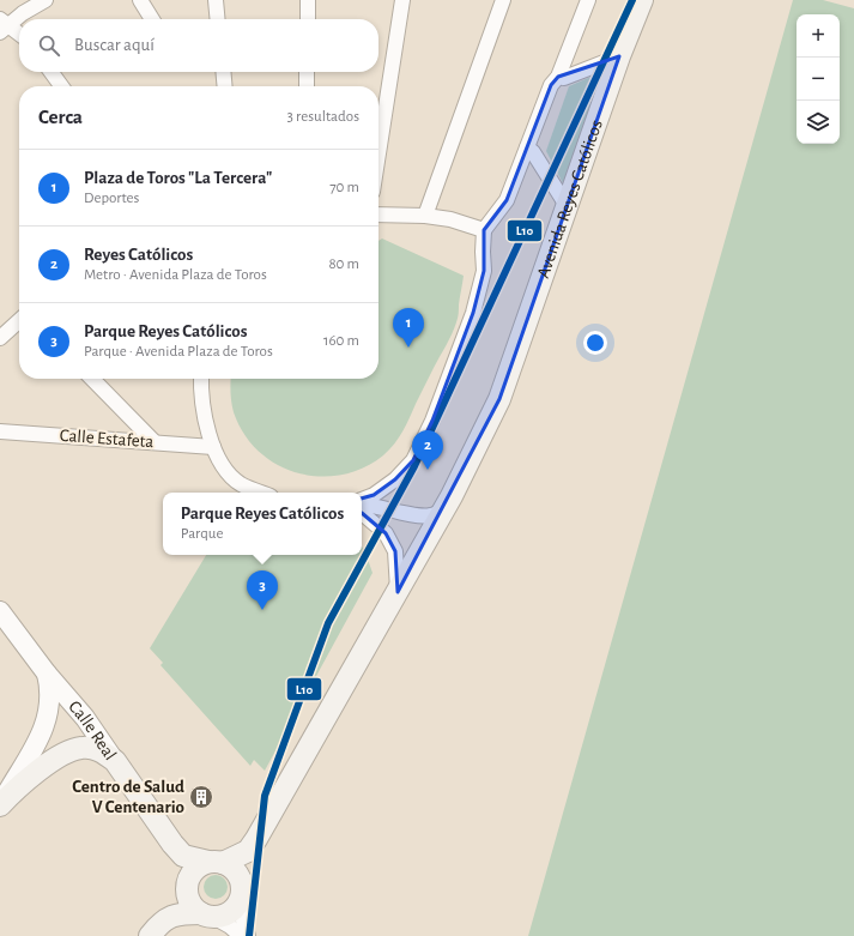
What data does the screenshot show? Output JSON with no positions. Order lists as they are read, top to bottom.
{
  "streets": {
    "main road": ["Avenida Reyes Católicos", "Calle Real"],
    "street": ["Calle Estafeta"]
  },
  "places": {
    "building": ["Centro de Salud V Centenario"]
  },
  "lines": ["transit line L10"],
  "page": {
    "map_buttons": ["+", "−"],
    "search": "Buscar aquí",
    "heading": ["Cerca", "3 resultados"],
    "list": [
      {
        "mark": "1",
        "name": "Plaza de Toros \"La Tercera\"",
        "note": "Deportes",
        "value": "70 m"
      },
      {
        "mark": "2",
        "name": "Reyes Católicos",
        "note": "Metro · Avenida Plaza de Toros",
        "value": "80 m"
      },
      {
        "mark": "3",
        "name": "Parque Reyes Católicos",
        "note": "Parque · Avenida Plaza de Toros",
        "value": "160 m"
      }
    ],
    "pins": ["1", "2", "3"],
    "popup": ["Parque Reyes Católicos", "Parque"]
  }
}
